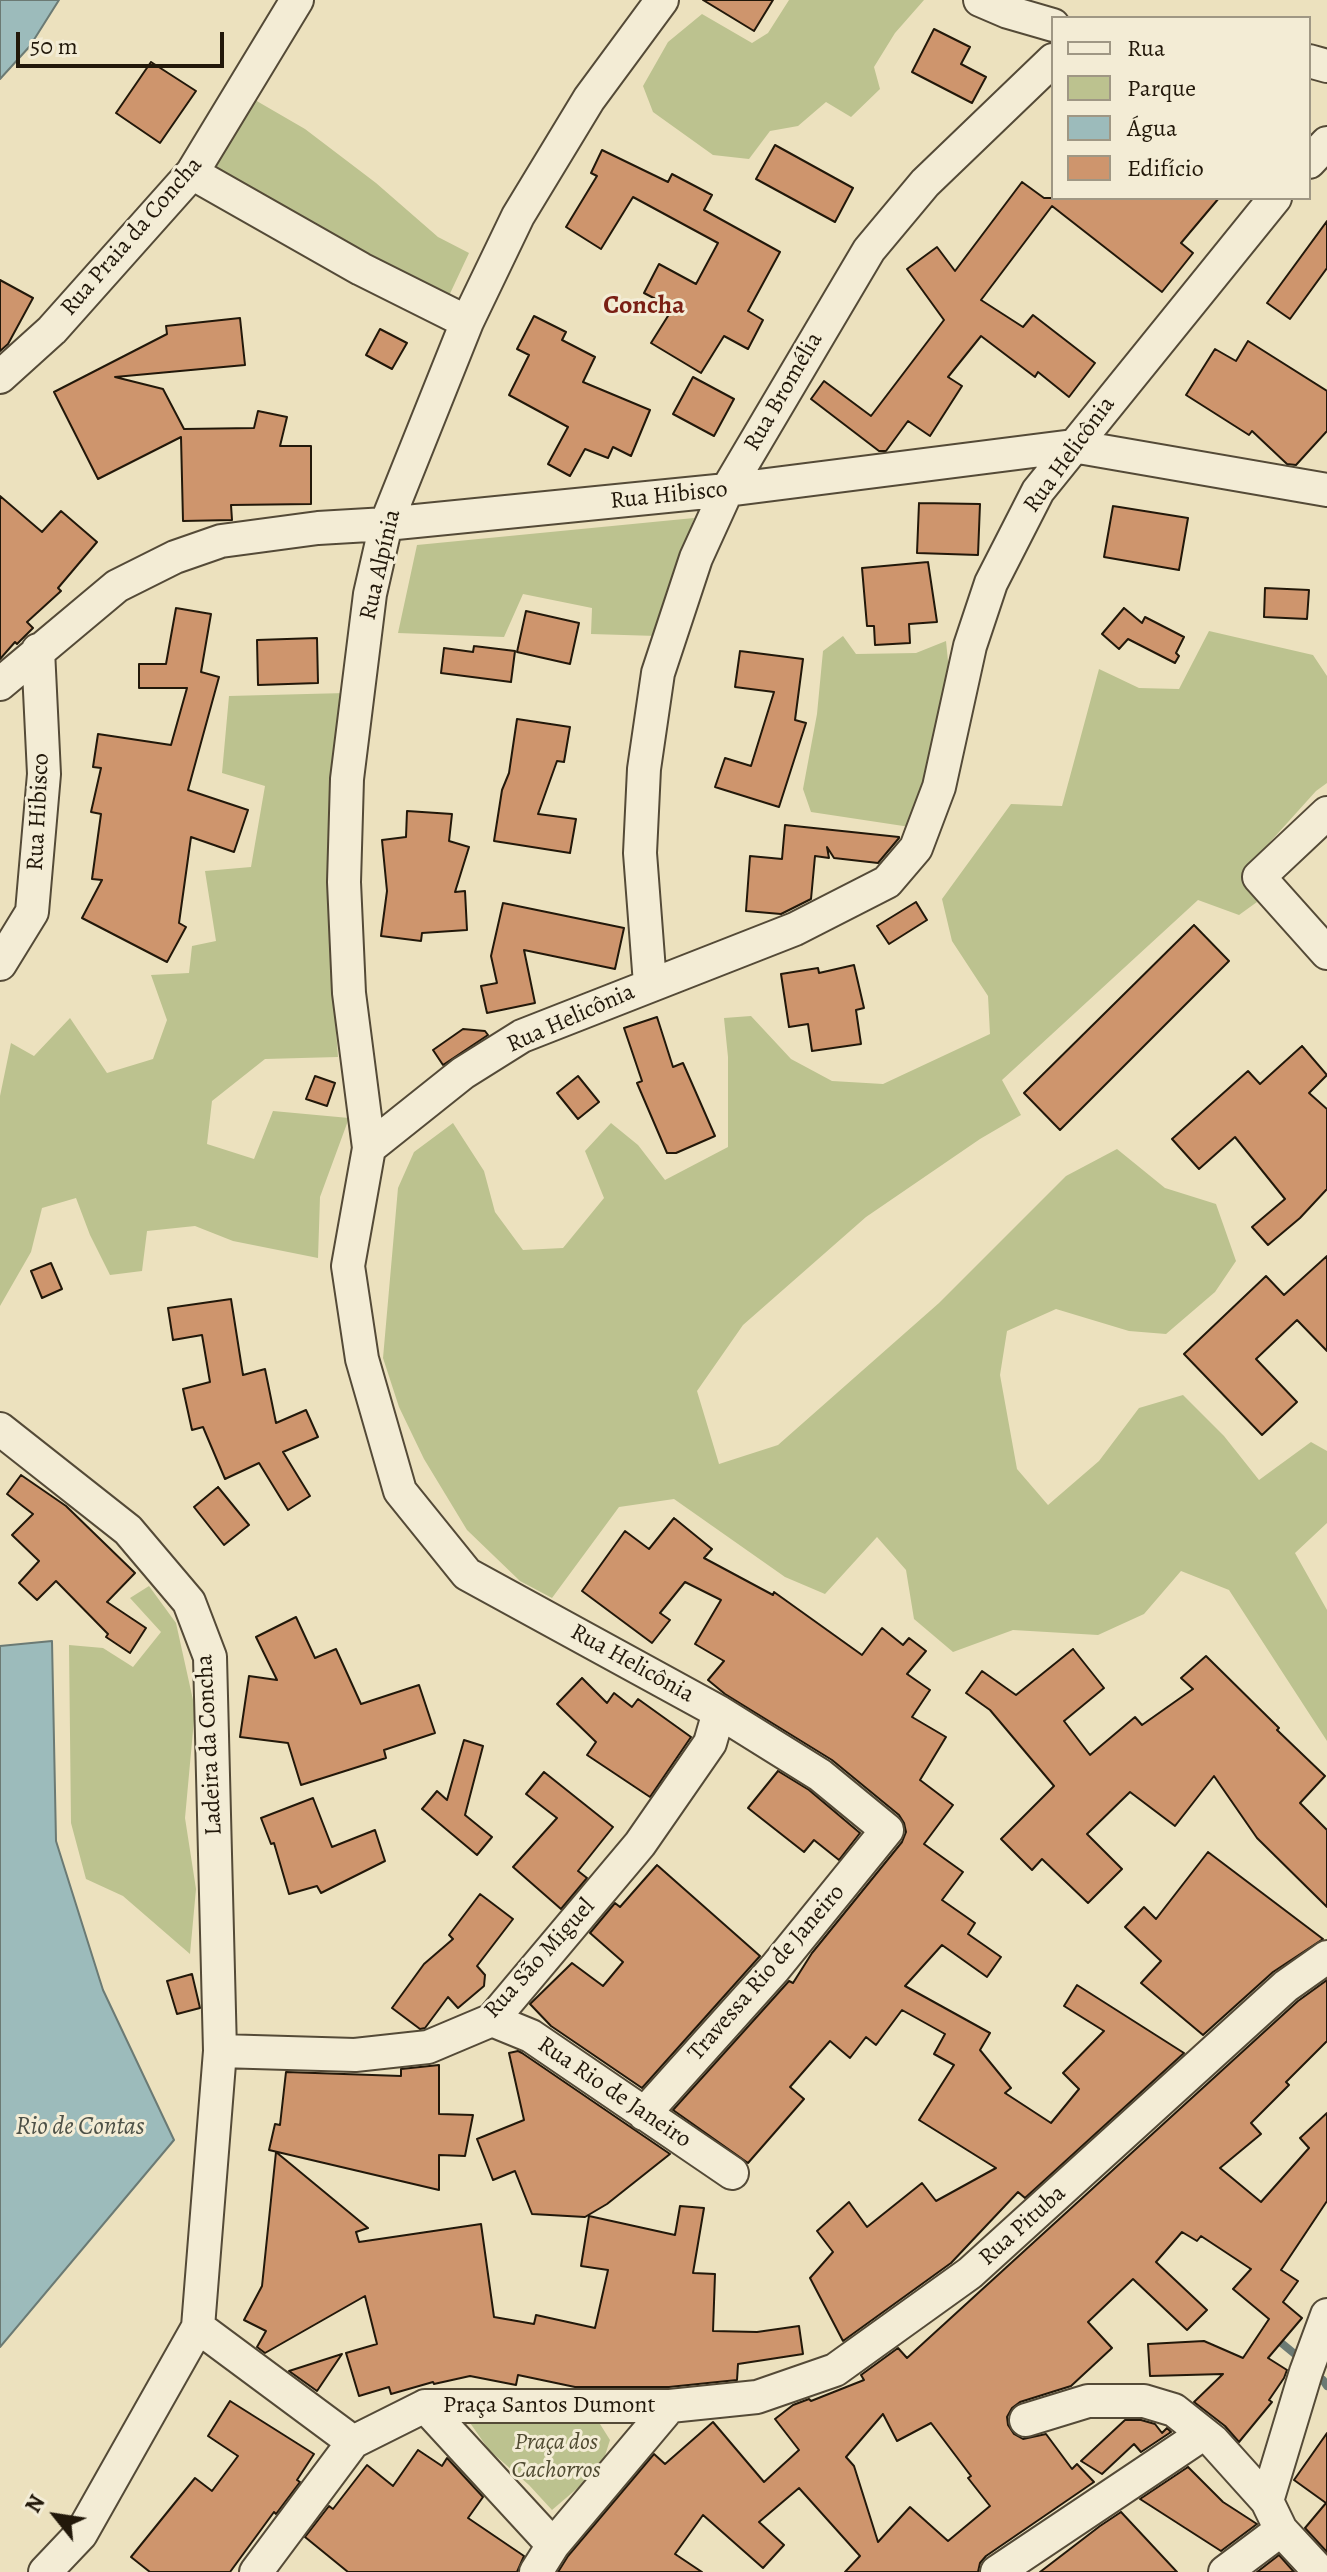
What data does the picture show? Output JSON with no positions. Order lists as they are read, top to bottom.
{
  "streets": {
    "street": [
      "Rua Praia da Concha",
      "Rua Bromélia",
      "Rua Helicônia",
      "Rua Hibisco",
      "Rua Alpínia",
      "Ladeira da Concha",
      "Rua São Miguel",
      "Travessa Rio de Janeiro",
      "Rua Rio de Janeiro",
      "Rua Pituba",
      "Praça Santos Dumont"
    ]
  },
  "crossings": [
    ["Rua Bromélia", "Rua Helicônia"],
    ["Rua Bromélia", "Rua Hibisco"],
    ["Rua Helicônia", "Rua Hibisco"],
    ["Rua Helicônia", "Rua Alpínia"],
    ["Rua Helicônia", "Rua São Miguel"],
    ["Rua Helicônia", "Travessa Rio de Janeiro"],
    ["Rua Hibisco", "Rua Alpínia"],
    ["Ladeira da Concha", "Rua São Miguel"],
    ["Rua São Miguel", "Rua Rio de Janeiro"],
    ["Travessa Rio de Janeiro", "Rua Rio de Janeiro"],
    ["Rua Pituba", "Praça Santos Dumont"]
  ],
  "districts": ["Concha"],
  "water": ["Rio de Contas"],
  "parks": ["Praça dos Cachorros"],
  "legend": [
    "Rua",
    "Parque",
    "Água",
    "Edifício"
  ],
  "scale_bar": "50 m",
  "north": "top left"
}
